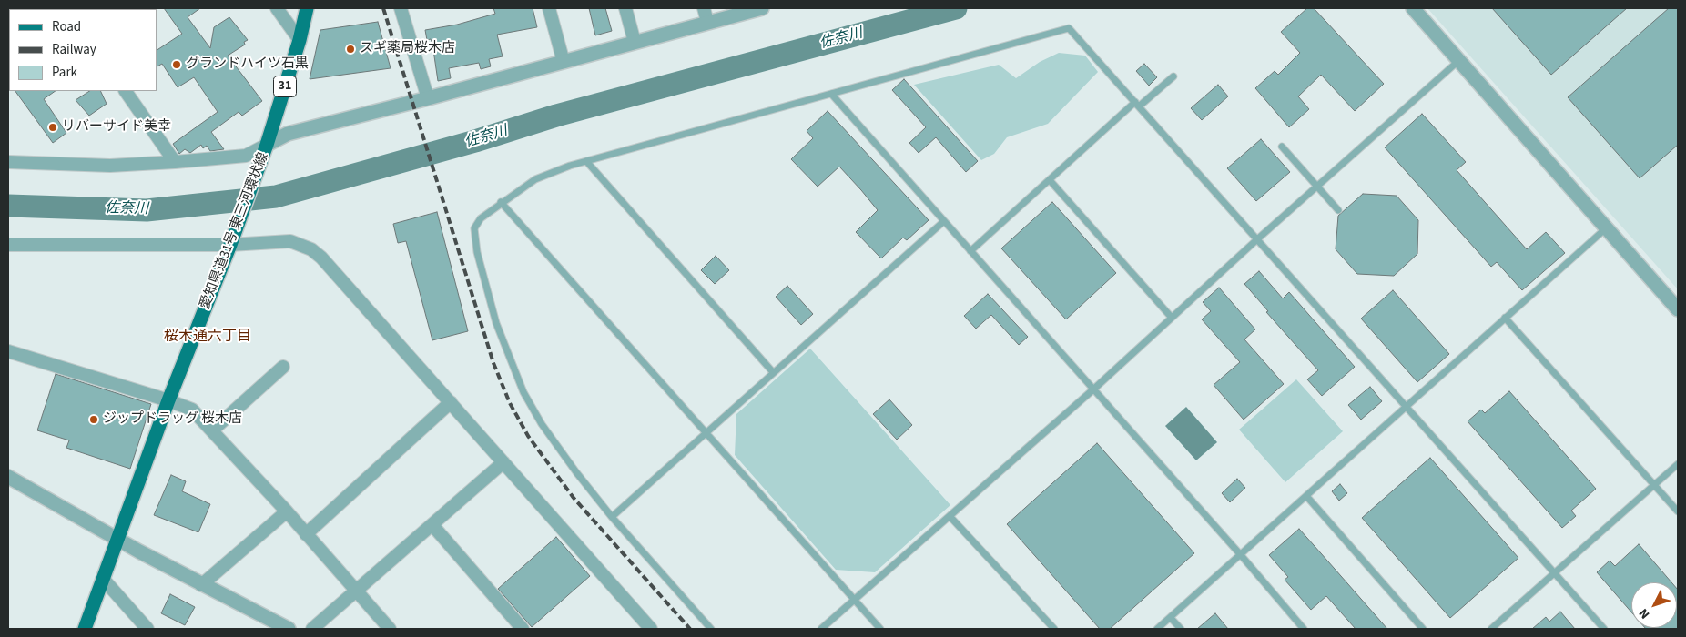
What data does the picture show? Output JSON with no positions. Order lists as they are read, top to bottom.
{
  "streets": {
    "main road": ["31", "愛知県道31号 東三河環状線"]
  },
  "districts": ["桜木通六丁目"],
  "water": ["佐奈川"],
  "places": [
    "スギ薬局桜木店",
    "グランドハイツ石黒",
    "リバーサイド美幸",
    "ジップドラッグ 桜木店"
  ],
  "legend": ["Road", "Railway", "Park"],
  "north": "bottom left"
}
